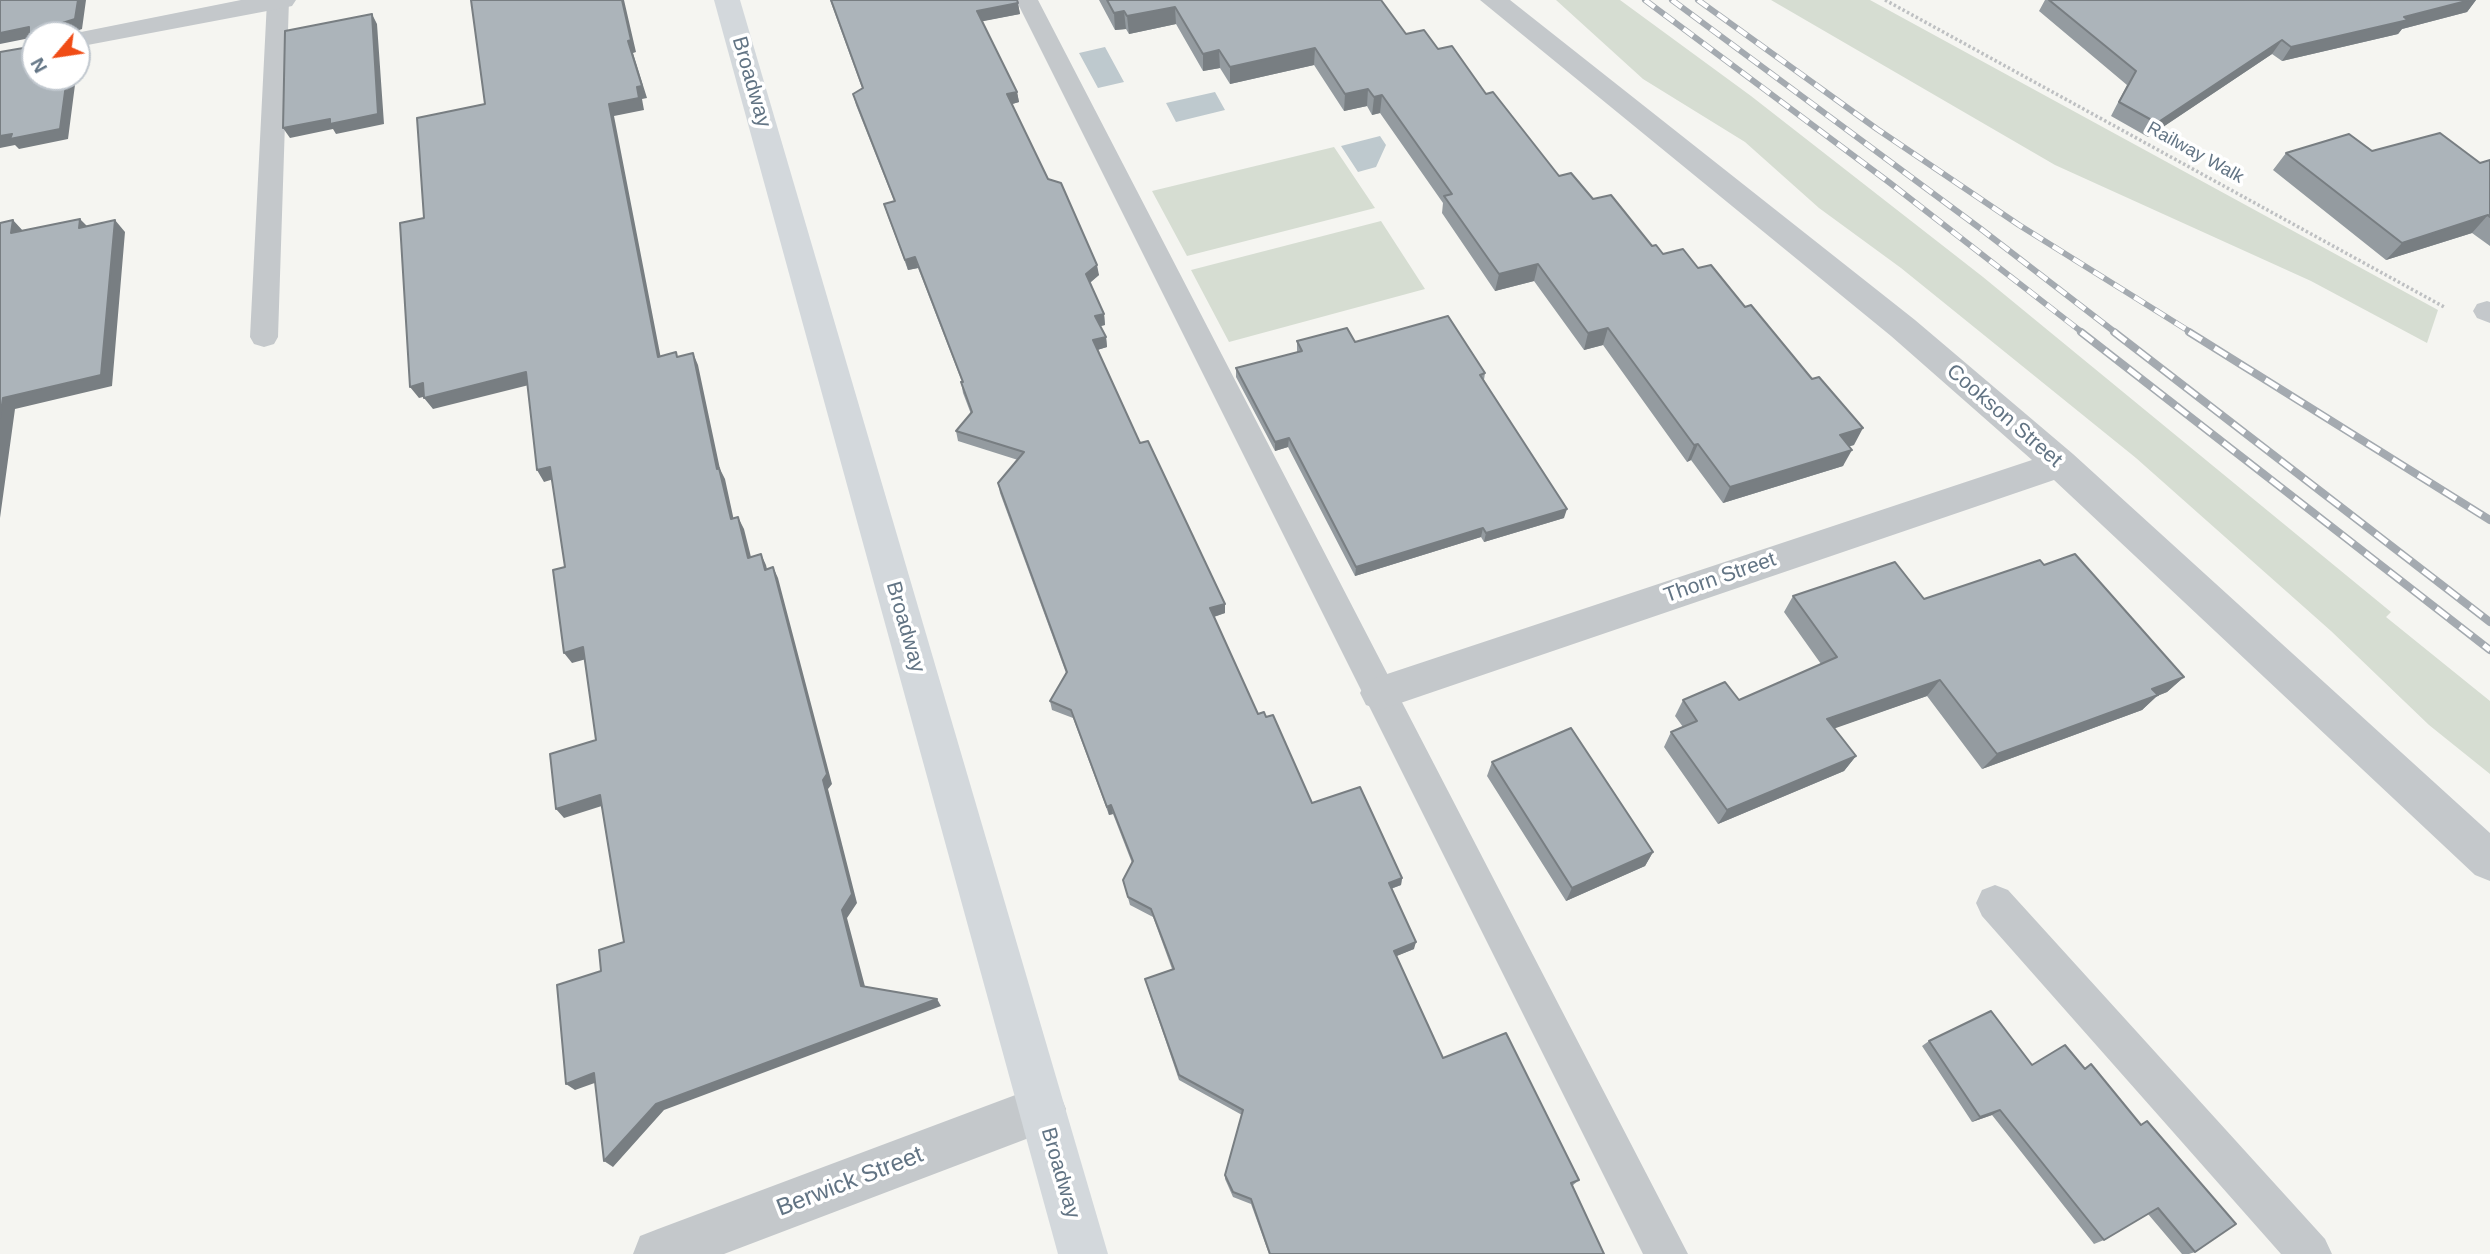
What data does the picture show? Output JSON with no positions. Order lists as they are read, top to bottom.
{
  "streets": {
    "street": [
      "Broadway",
      "Cookson Street",
      "Thorn Street",
      "Berwick Street"
    ],
    "path": ["Railway Walk"]
  },
  "crossings": [
    ["Broadway", "Berwick Street"],
    ["Cookson Street", "Thorn Street"]
  ],
  "north": "bottom left"
}
